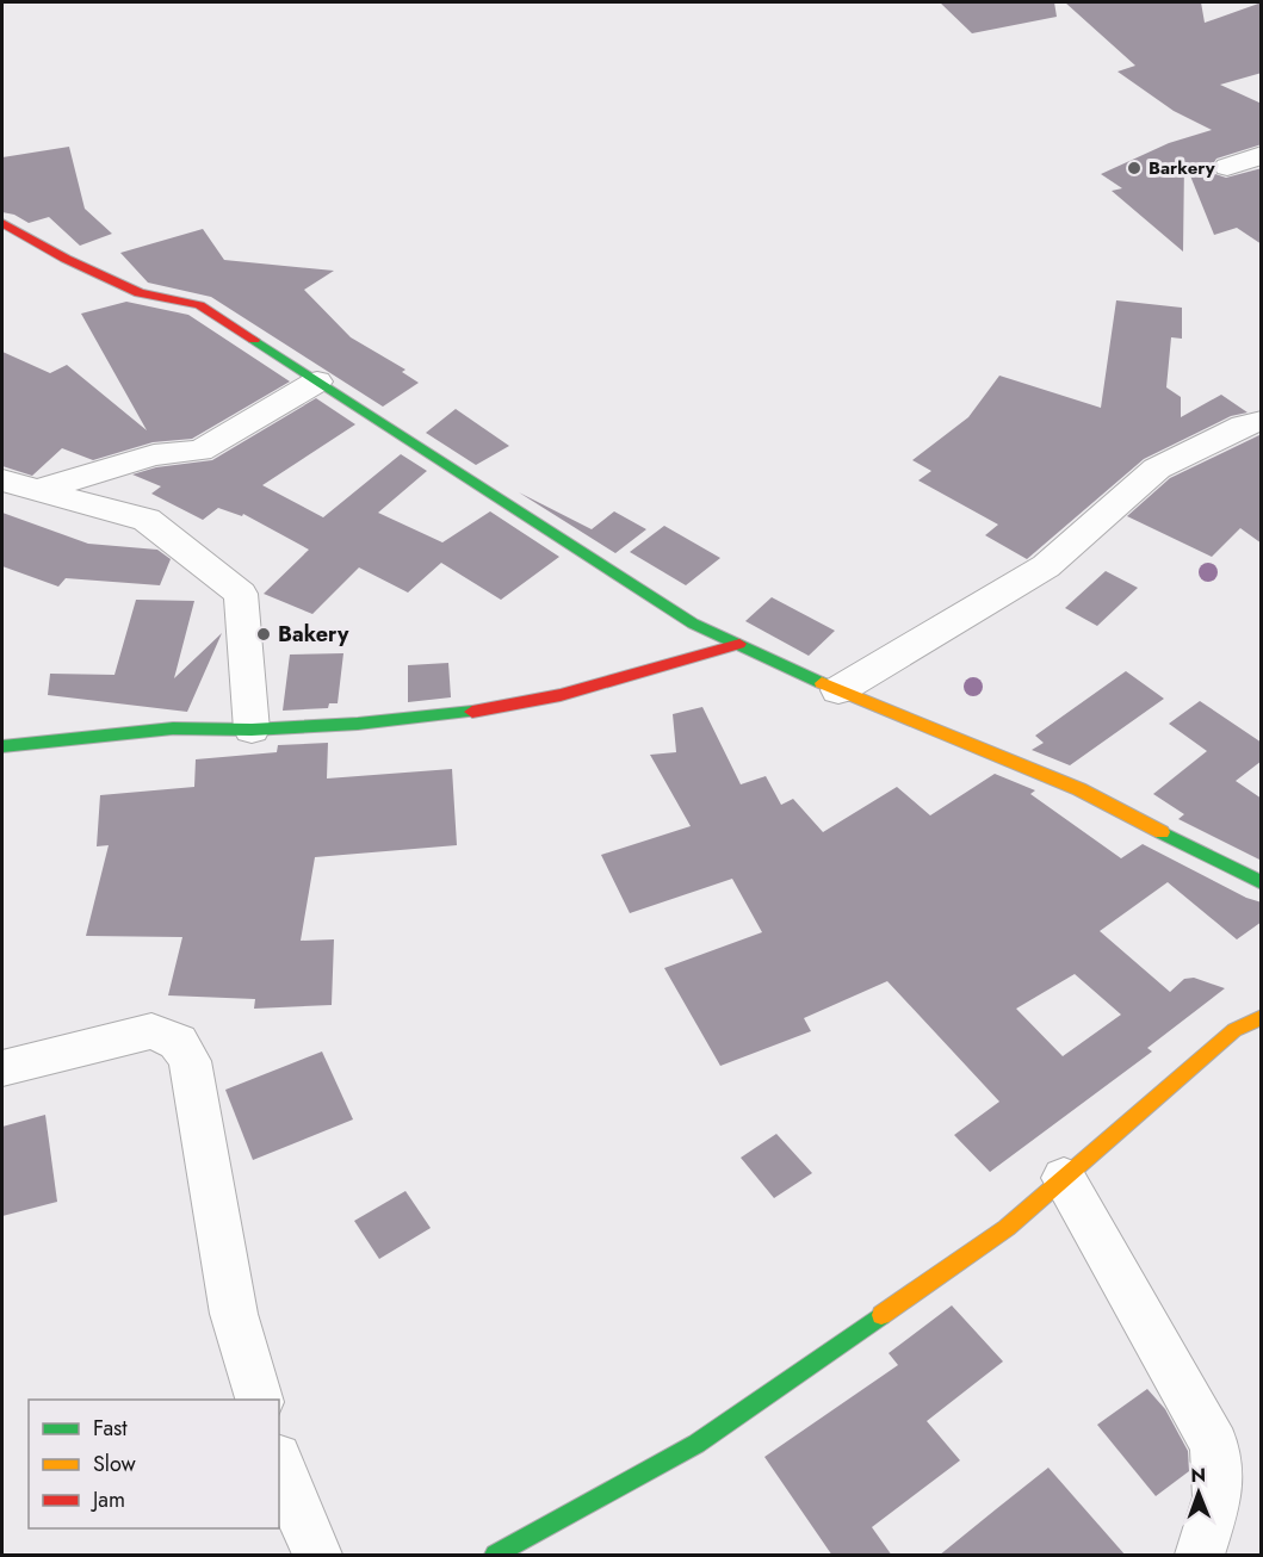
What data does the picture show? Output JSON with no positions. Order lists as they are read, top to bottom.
{
  "places": ["Barkery", "Bakery"],
  "legend": ["Fast", "Slow", "Jam"],
  "north": "top"
}
